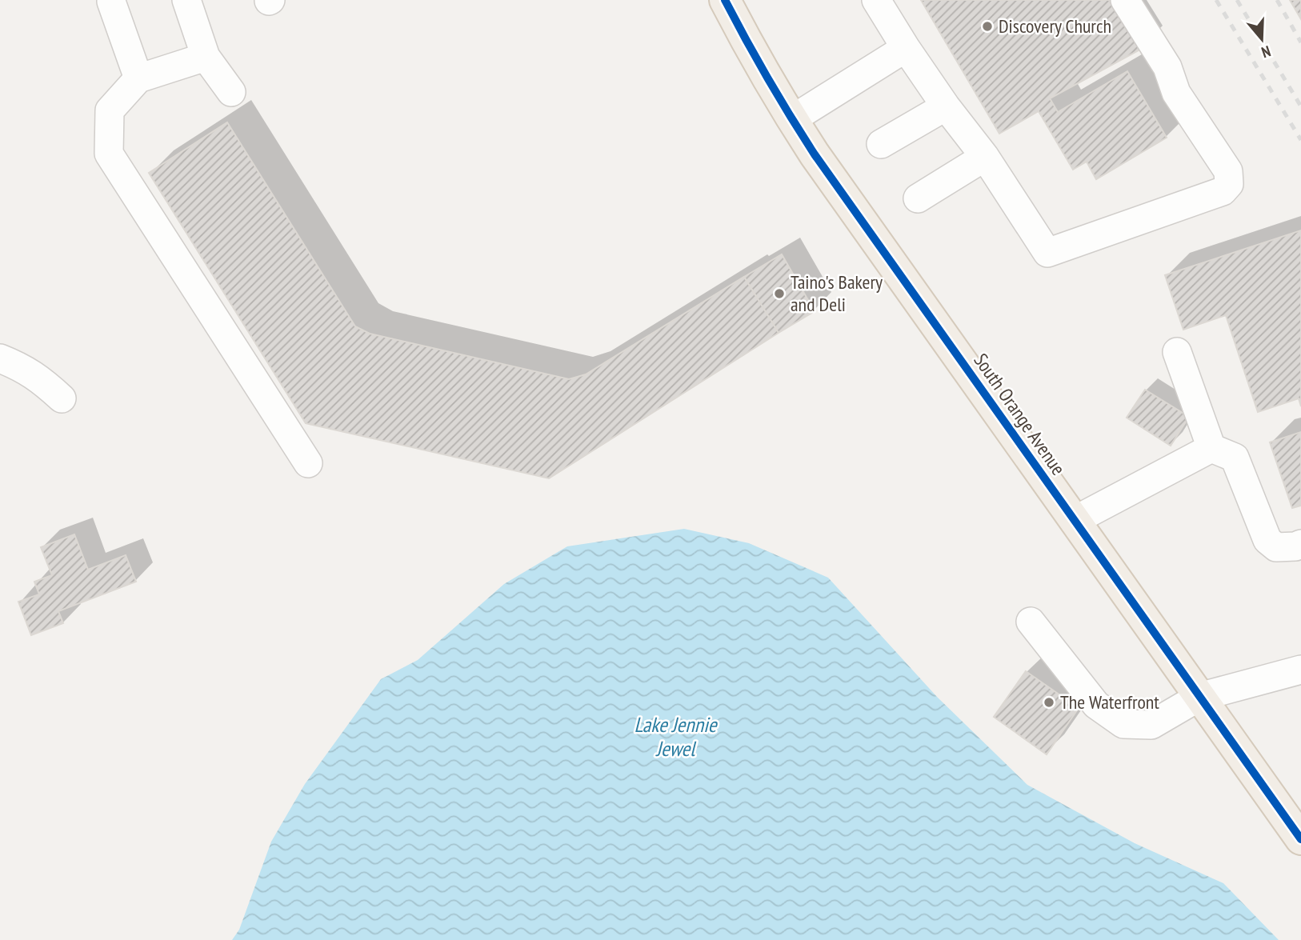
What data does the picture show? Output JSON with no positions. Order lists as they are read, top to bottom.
{
  "streets": {
    "main road": ["South Orange Avenue"]
  },
  "water": ["Lake Jennie Jewel"],
  "places": ["Discovery Church", "Taino's Bakery and Deli", "The Waterfront"],
  "north": "bottom"
}
